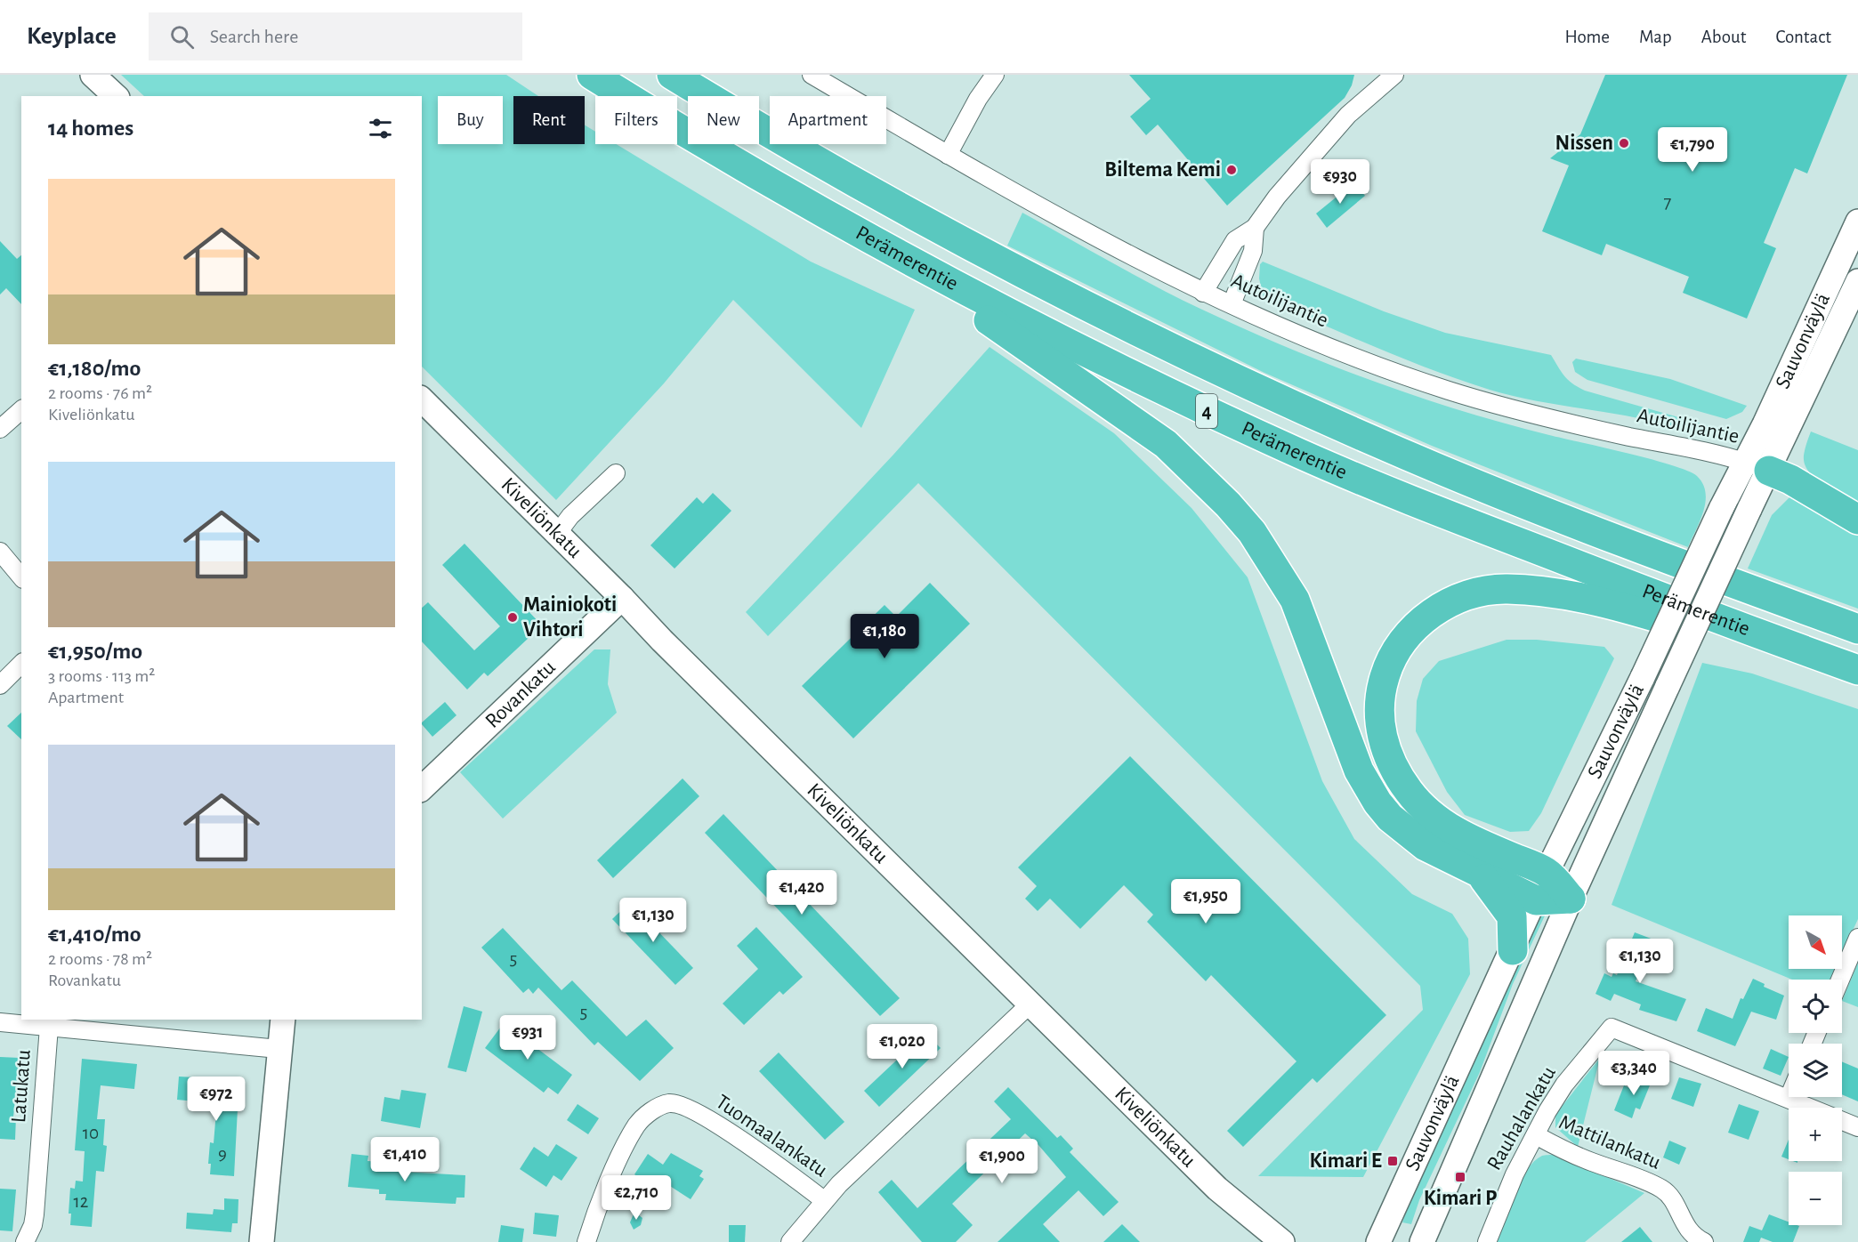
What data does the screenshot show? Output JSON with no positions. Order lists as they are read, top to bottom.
{
  "streets": {
    "highway": ["Perämerentie", "4"],
    "main road": ["Sauvonväylä", "Kiveliönkatu", "Rovankatu"],
    "street": [
      "Autoilijantie",
      "Latukatu",
      "Rauhalankatu",
      "Tuomaalankatu",
      "Mattilankatu"
    ]
  },
  "crossings": [
    ["Autoilijantie", "Sauvonväylä"],
    ["Kiveliönkatu", "Rovankatu"],
    ["Rauhalankatu", "Mattilankatu"]
  ],
  "places": {
    "other": ["Nissen", "Biltema Kemi", "Mainiokoti Vihtori"],
    "transit": ["Kimari E", "Kimari P"]
  },
  "house_numbers": [
    "7",
    "5",
    "5",
    "10",
    "9",
    "12"
  ],
  "north": "bottom right",
  "page": {
    "header": "Keyplace",
    "search": "Search here",
    "nav": [
      "Home",
      "Map",
      "About",
      "Contact"
    ],
    "chip": [
      "Buy",
      "Rent",
      "Filters",
      "New",
      "Apartment"
    ],
    "heading": "14 homes",
    "price": [
      "€1,790",
      "€930",
      "€1,180",
      "€1,420",
      "€1,950",
      "€1,130",
      "€1,130",
      "€931",
      "€1,020",
      "€3,340",
      "€972",
      "€1,410",
      "€1,900",
      "€2,710"
    ],
    "list": [
      {
        "name": "€1,180/mo",
        "note": "2 rooms · 76 m² · Kiveliönkatu"
      },
      {
        "name": "€1,950/mo",
        "note": "3 rooms · 113 m² · Apartment"
      },
      {
        "name": "€1,410/mo",
        "note": "2 rooms · 78 m² · Rovankatu"
      }
    ],
    "map_buttons": ["+", "−"]
  }
}
